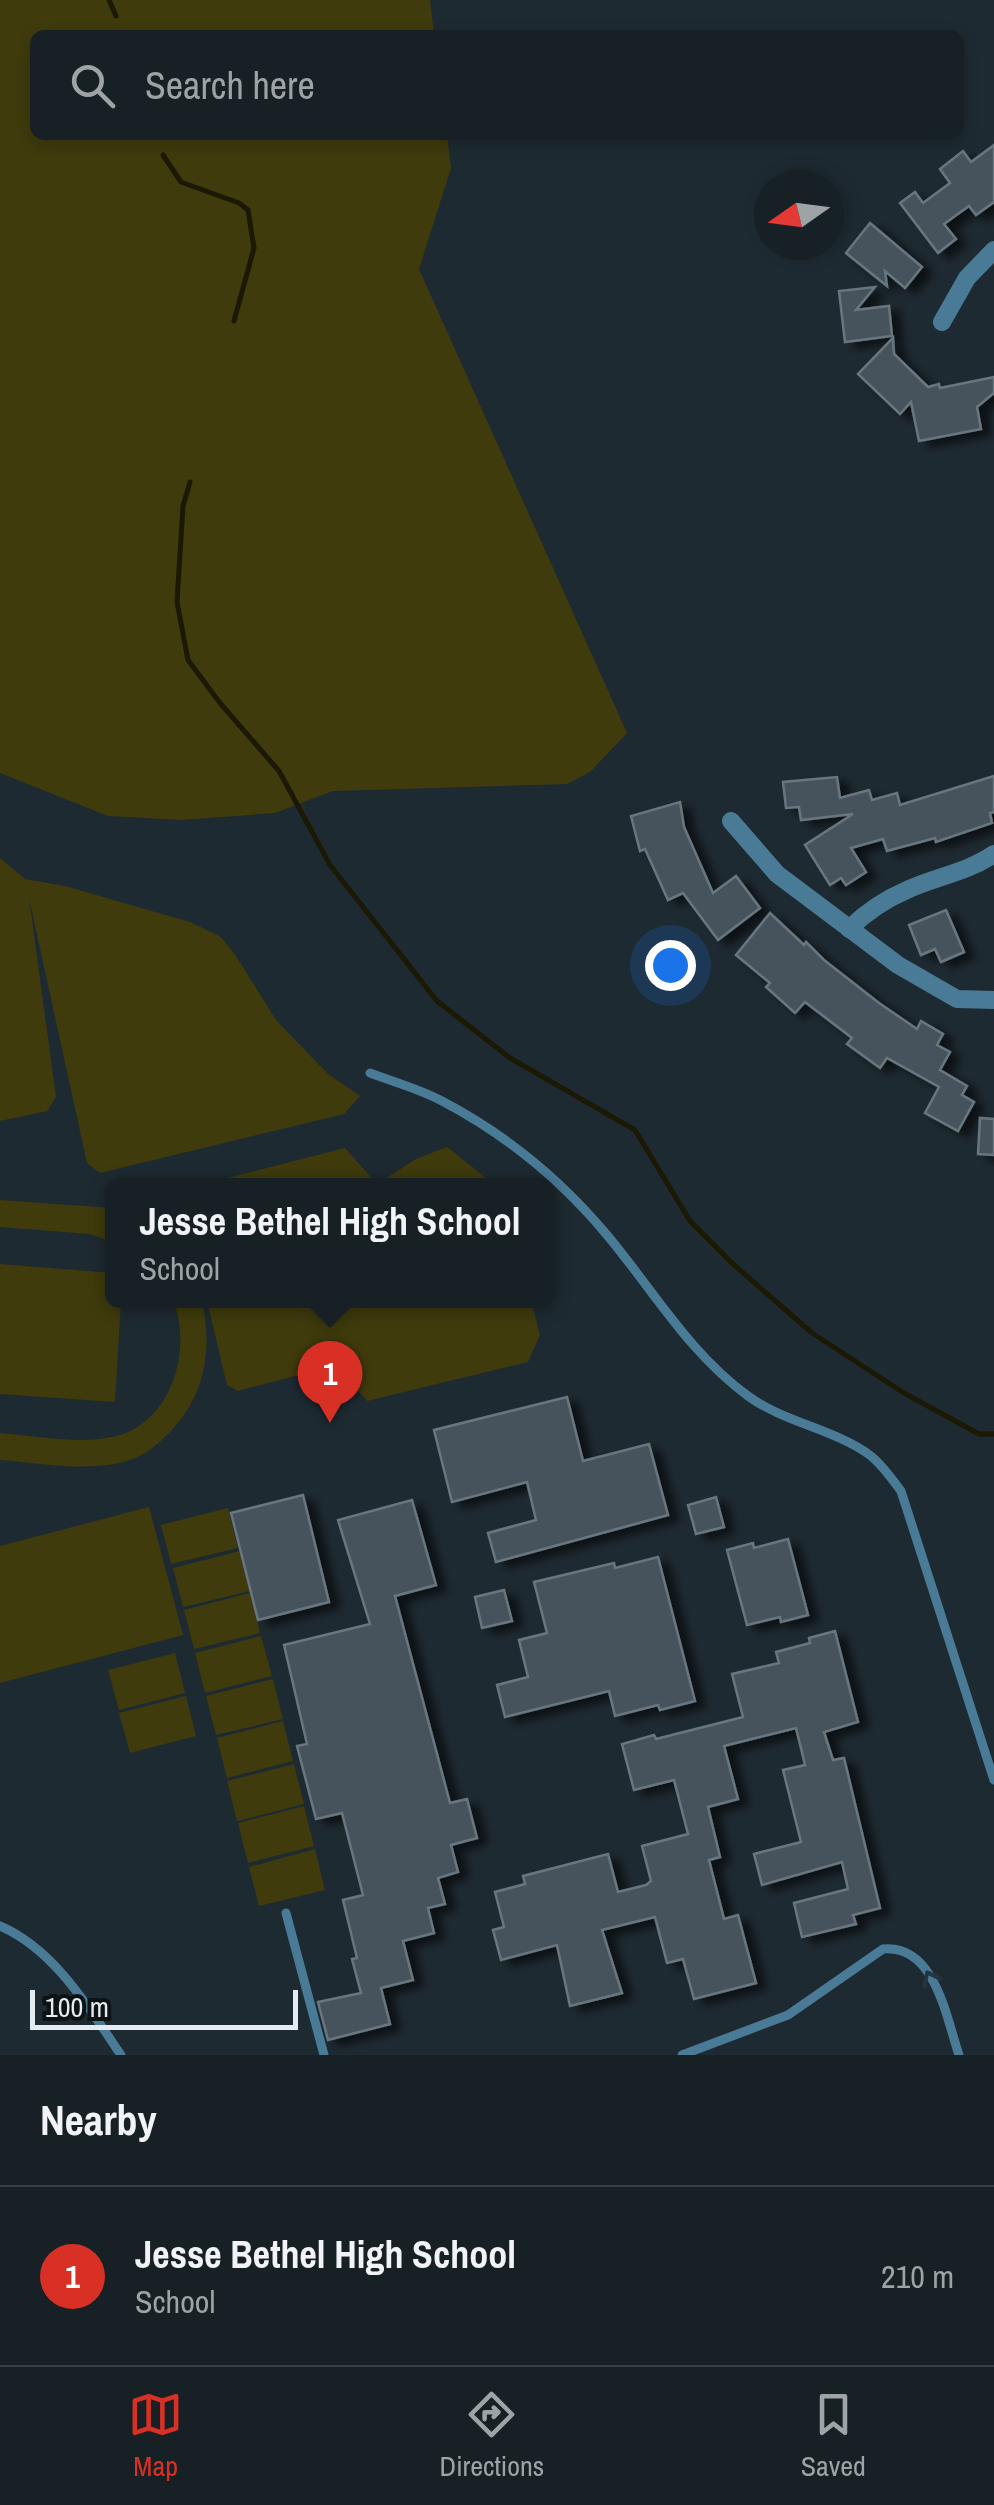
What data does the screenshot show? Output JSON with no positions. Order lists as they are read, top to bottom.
{
  "scale_bar": "100 m",
  "north": "left",
  "page": {
    "search": "Search here",
    "popup": ["Jesse Bethel High School", "School"],
    "pins": "1",
    "scale": "100 m",
    "heading": "Nearby",
    "list": [
      {
        "mark": "1",
        "name": "Jesse Bethel High School",
        "note": "School",
        "value": "210 m"
      }
    ],
    "nav": ["Map", "Directions", "Saved"]
  }
}
